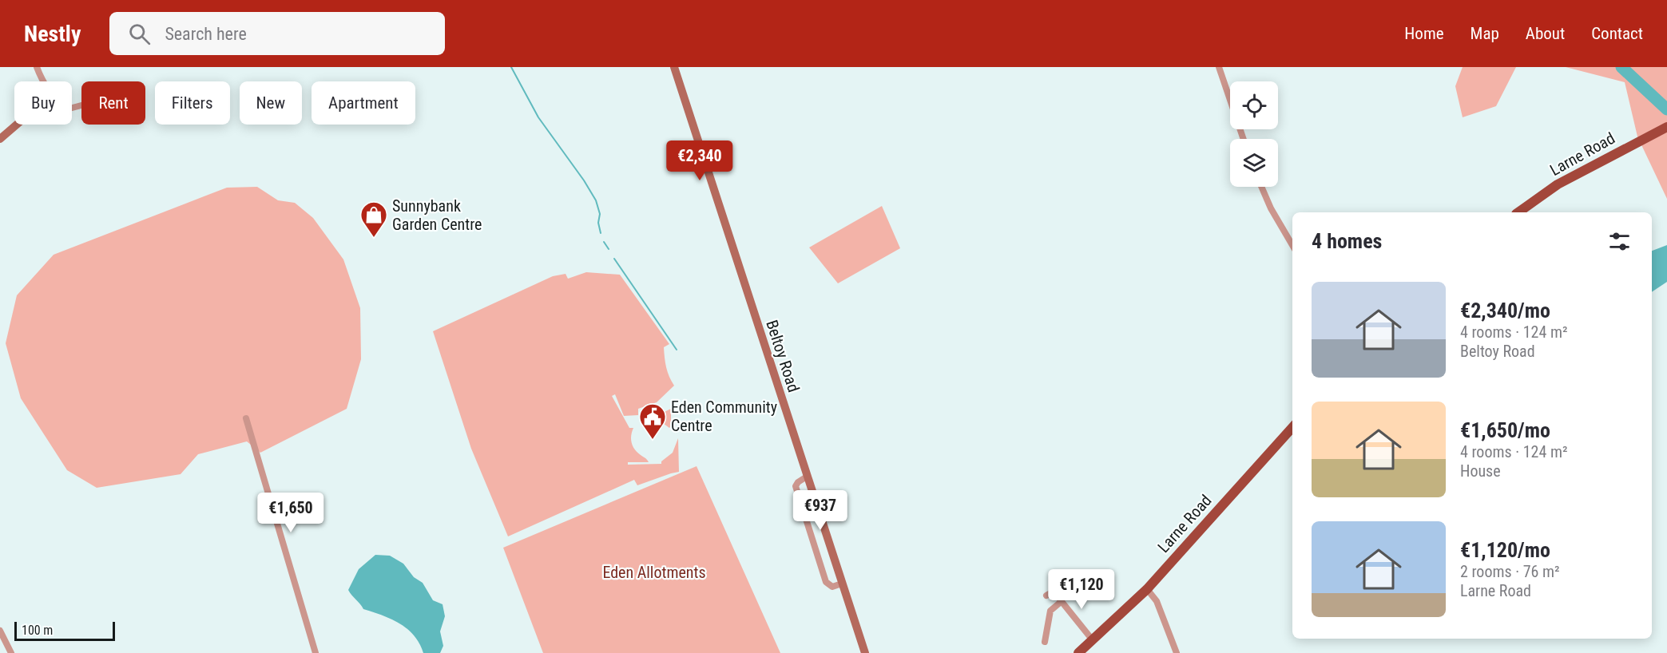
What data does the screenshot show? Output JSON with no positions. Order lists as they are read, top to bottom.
{
  "streets": {
    "main road": ["Larne Road", "Beltoy Road"]
  },
  "parks": ["Eden Allotments"],
  "places": {
    "shop": ["Sunnybank Garden Centre"],
    "public building": ["Eden Community Centre"]
  },
  "scale_bar": "100 m",
  "page": {
    "header": "Nestly",
    "search": "Search here",
    "nav": [
      "Home",
      "Map",
      "About",
      "Contact"
    ],
    "chip": [
      "Buy",
      "Rent",
      "Filters",
      "New",
      "Apartment"
    ],
    "price": [
      "€2,340",
      "€937",
      "€1,650",
      "€1,120"
    ],
    "heading": "4 homes",
    "list": [
      {
        "name": "€2,340/mo",
        "note": "4 rooms · 124 m² · Beltoy Road"
      },
      {
        "name": "€1,650/mo",
        "note": "4 rooms · 124 m² · House"
      },
      {
        "name": "€1,120/mo",
        "note": "2 rooms · 76 m² · Larne Road"
      }
    ],
    "scale": "100 m"
  }
}
